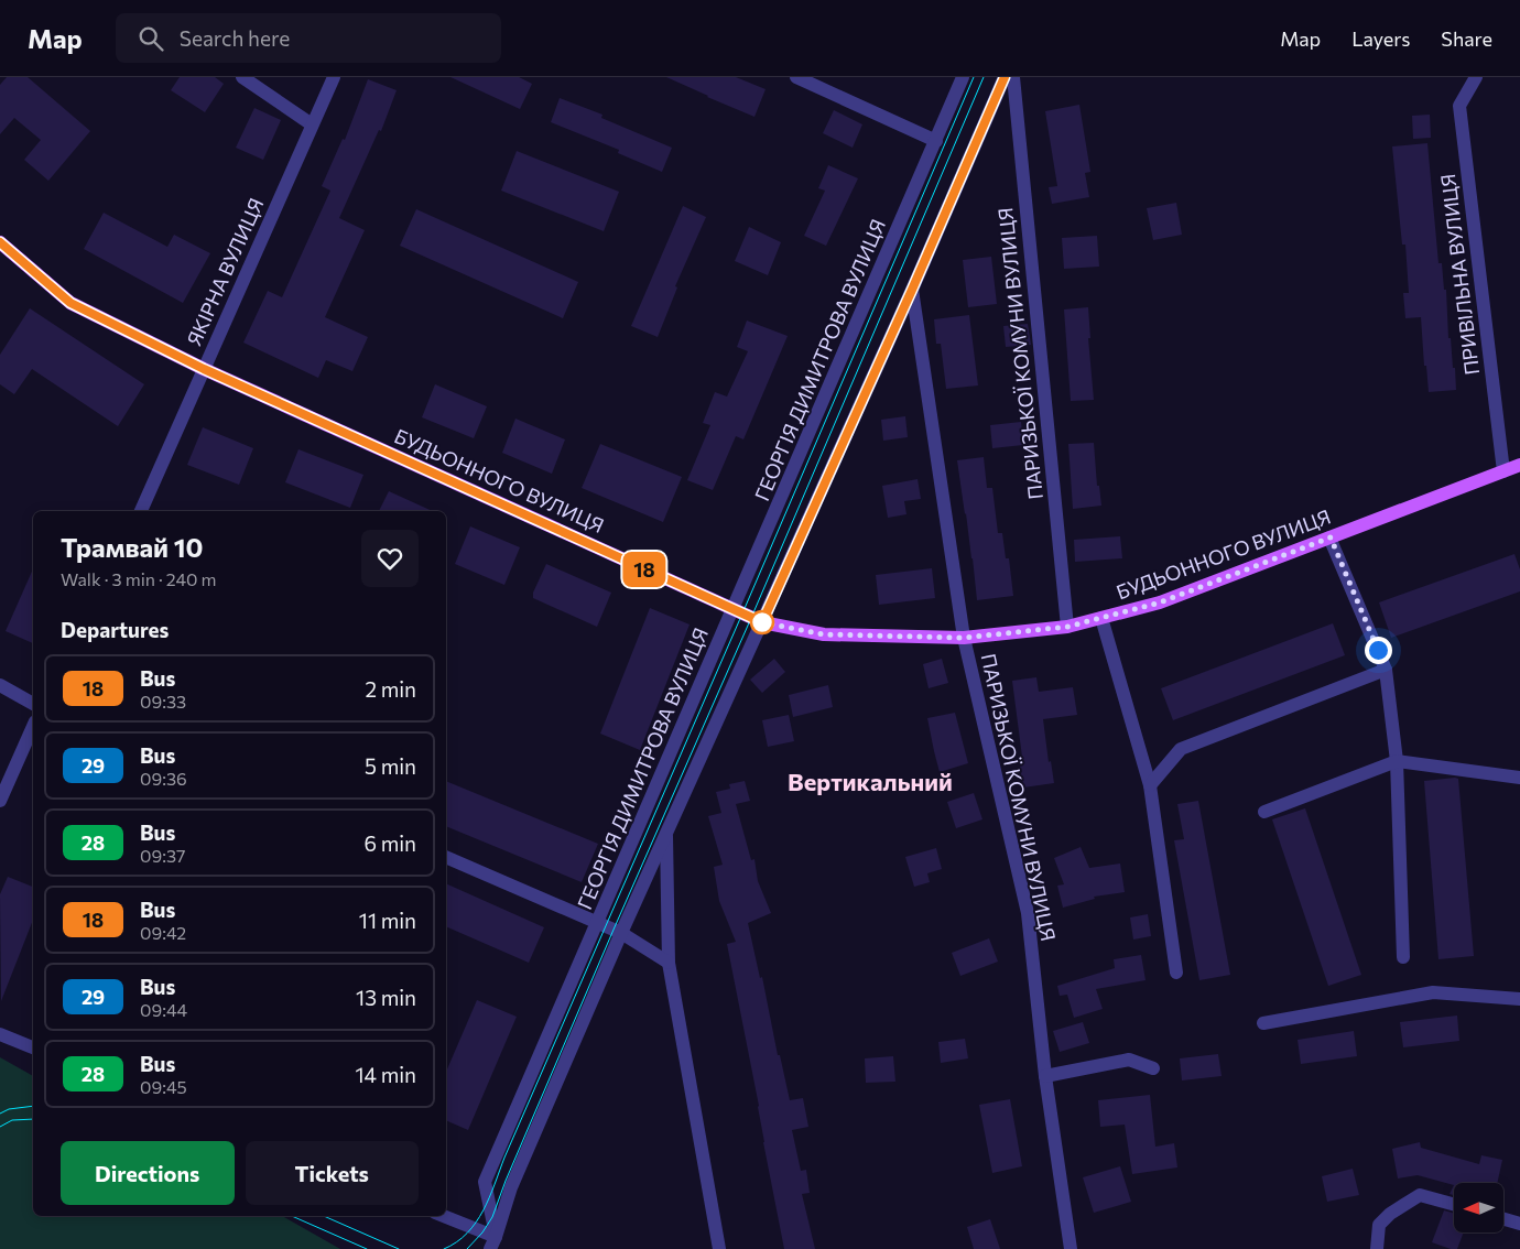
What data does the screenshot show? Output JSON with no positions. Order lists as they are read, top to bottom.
{
  "streets": {
    "main road": ["БУДЬОННОГО ВУЛИЦЯ"],
    "street": [
      "ЯКІРНА ВУЛИЦЯ",
      "ПРИВІЛЬНА ВУЛИЦЯ",
      "ПАРИЗЬКОЇ КОМУНИ ВУЛИЦЯ",
      "ГЕОРГІЯ ДИМИТРОВА ВУЛИЦЯ"
    ]
  },
  "crossings": [
    ["ЯКІРНА ВУЛИЦЯ", "БУДЬОННОГО ВУЛИЦЯ"],
    ["ПРИВІЛЬНА ВУЛИЦЯ", "БУДЬОННОГО ВУЛИЦЯ"],
    ["ПАРИЗЬКОЇ КОМУНИ ВУЛИЦЯ", "БУДЬОННОГО ВУЛИЦЯ"],
    ["ГЕОРГІЯ ДИМИТРОВА ВУЛИЦЯ", "БУДЬОННОГО ВУЛИЦЯ"]
  ],
  "districts": ["Вертикальний"],
  "lines": ["bus line 18"],
  "north": "left",
  "page": {
    "header": "Map",
    "search": "Search here",
    "nav": ["Map", "Layers", "Share"],
    "on_map": "18",
    "heading": [
      ["Трамвай 10", "Walk · 3 min · 240 m"],
      "Departures"
    ],
    "list": [
      {
        "mark": "18",
        "name": "Bus",
        "note": "09:33",
        "value": "2 min"
      },
      {
        "mark": "29",
        "name": "Bus",
        "note": "09:36",
        "value": "5 min"
      },
      {
        "mark": "28",
        "name": "Bus",
        "note": "09:37",
        "value": "6 min"
      },
      {
        "mark": "18",
        "name": "Bus",
        "note": "09:42",
        "value": "11 min"
      },
      {
        "mark": "29",
        "name": "Bus",
        "note": "09:44",
        "value": "13 min"
      },
      {
        "mark": "28",
        "name": "Bus",
        "note": "09:45",
        "value": "14 min"
      }
    ],
    "buttons": ["Directions", "Tickets"]
  }
}
